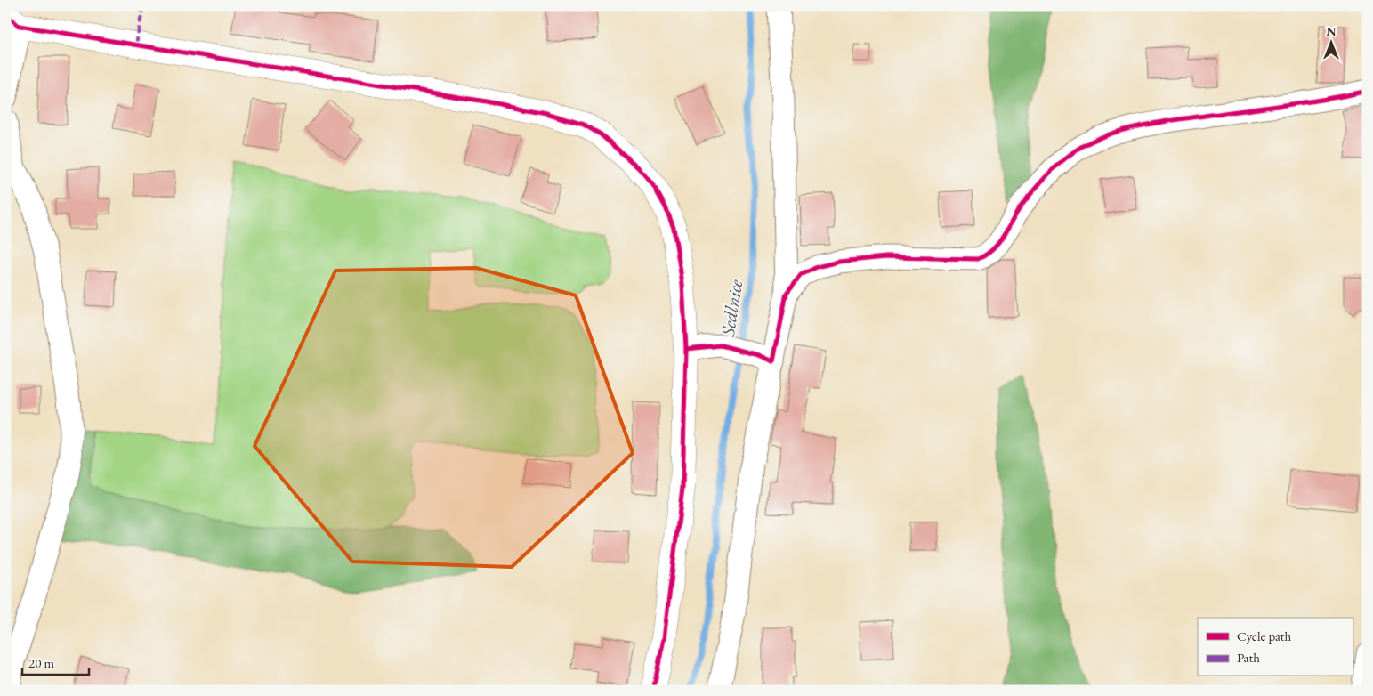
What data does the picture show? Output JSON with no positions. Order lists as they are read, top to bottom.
{
  "water": ["Sedlnice"],
  "legend": ["Cycle path", "Path"],
  "scale_bar": "20 m",
  "north": "top"
}
